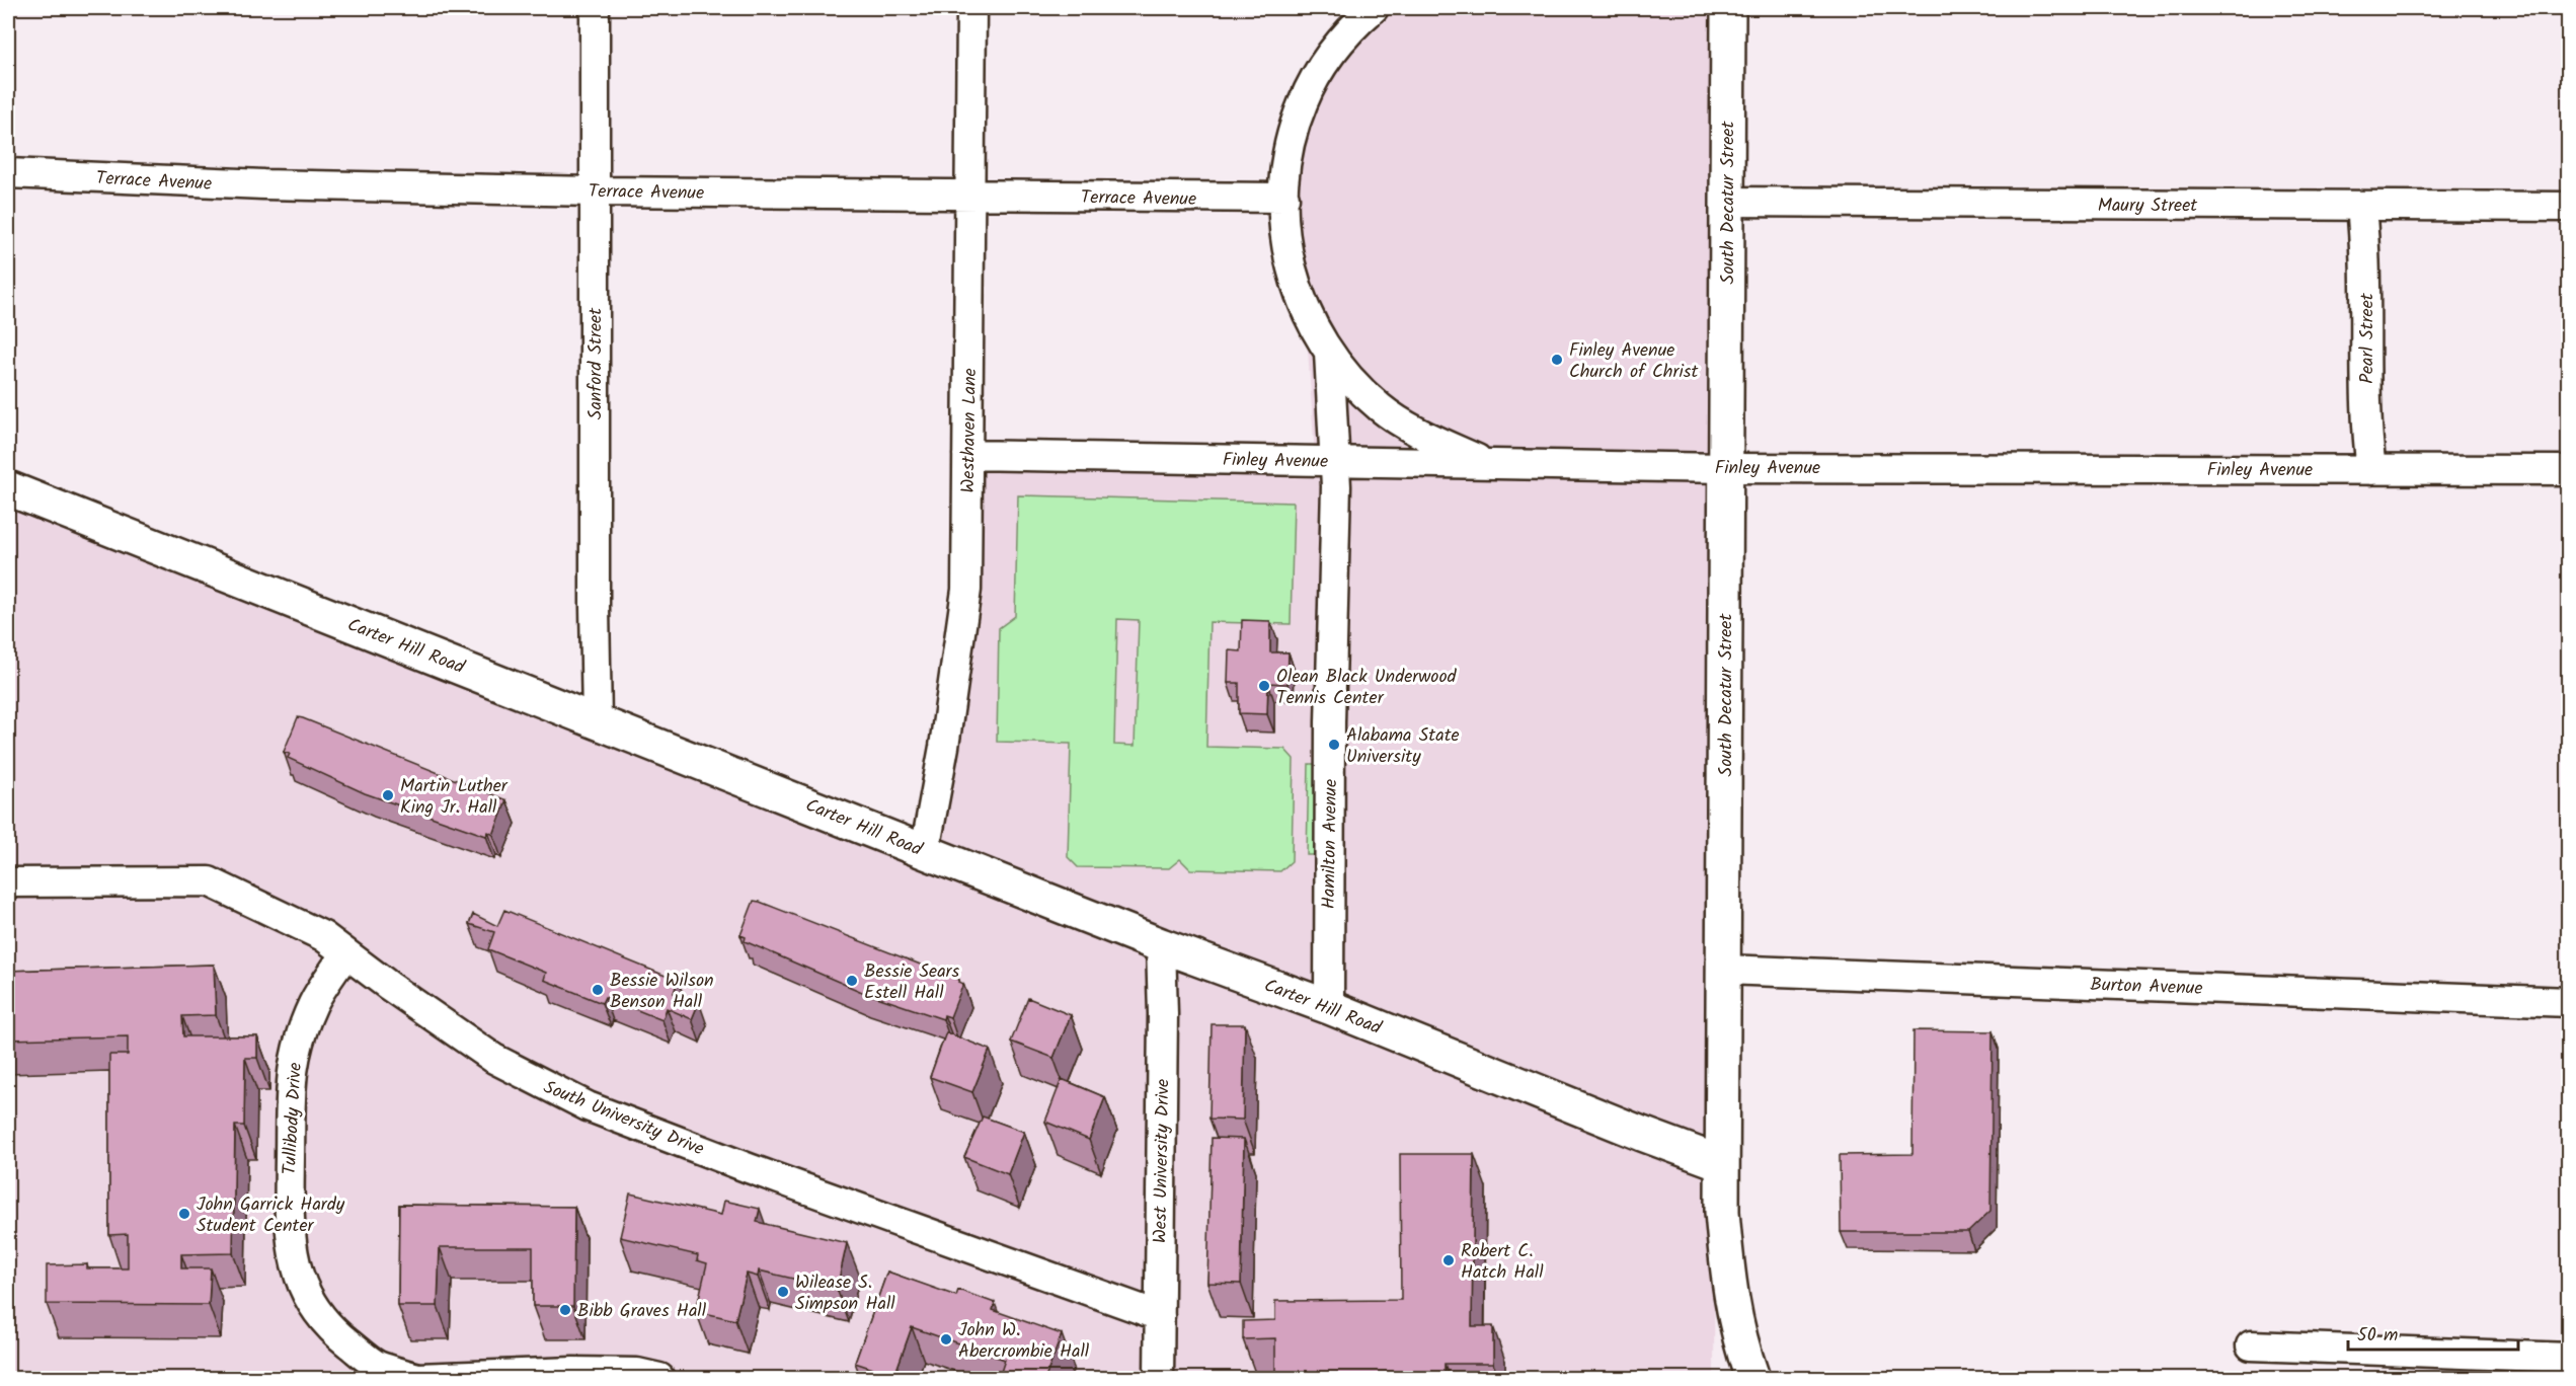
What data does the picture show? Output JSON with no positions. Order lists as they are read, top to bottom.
{
  "streets": {
    "main road": ["South Decatur Street", "Carter Hill Road"],
    "street": [
      "Terrace Avenue",
      "Maury Street",
      "Pearl Street",
      "Sanford Street",
      "Westhaven Lane",
      "Finley Avenue",
      "Hamilton Avenue",
      "Burton Avenue",
      "South University Drive",
      "Tullibody Drive",
      "West University Drive"
    ]
  },
  "crossings": [
    ["Terrace Avenue", "Sanford Street"],
    ["Terrace Avenue", "Westhaven Lane"],
    ["South Decatur Street", "Maury Street"],
    ["South Decatur Street", "Finley Avenue"],
    ["South Decatur Street", "Carter Hill Road"],
    ["South Decatur Street", "Burton Avenue"],
    ["Maury Street", "Pearl Street"],
    ["Pearl Street", "Finley Avenue"],
    ["Sanford Street", "Carter Hill Road"],
    ["Westhaven Lane", "Finley Avenue"],
    ["Westhaven Lane", "Carter Hill Road"],
    ["Finley Avenue", "Hamilton Avenue"],
    ["Carter Hill Road", "Hamilton Avenue"],
    ["Carter Hill Road", "West University Drive"],
    ["South University Drive", "Tullibody Drive"],
    ["South University Drive", "West University Drive"]
  ],
  "places": [
    "Finley Avenue Church of Christ",
    "Olean Black Underwood Tennis Center",
    "Alabama State University",
    "Martin Luther King Jr. Hall",
    "Bessie Sears Estell Hall",
    "Bessie Wilson Benson Hall",
    "John Garrick Hardy Student Center",
    "Robert C. Hatch Hall",
    "Wilease S. Simpson Hall",
    "Bibb Graves Hall",
    "John W. Abercrombie Hall"
  ],
  "scale_bar": "50 m"
}
